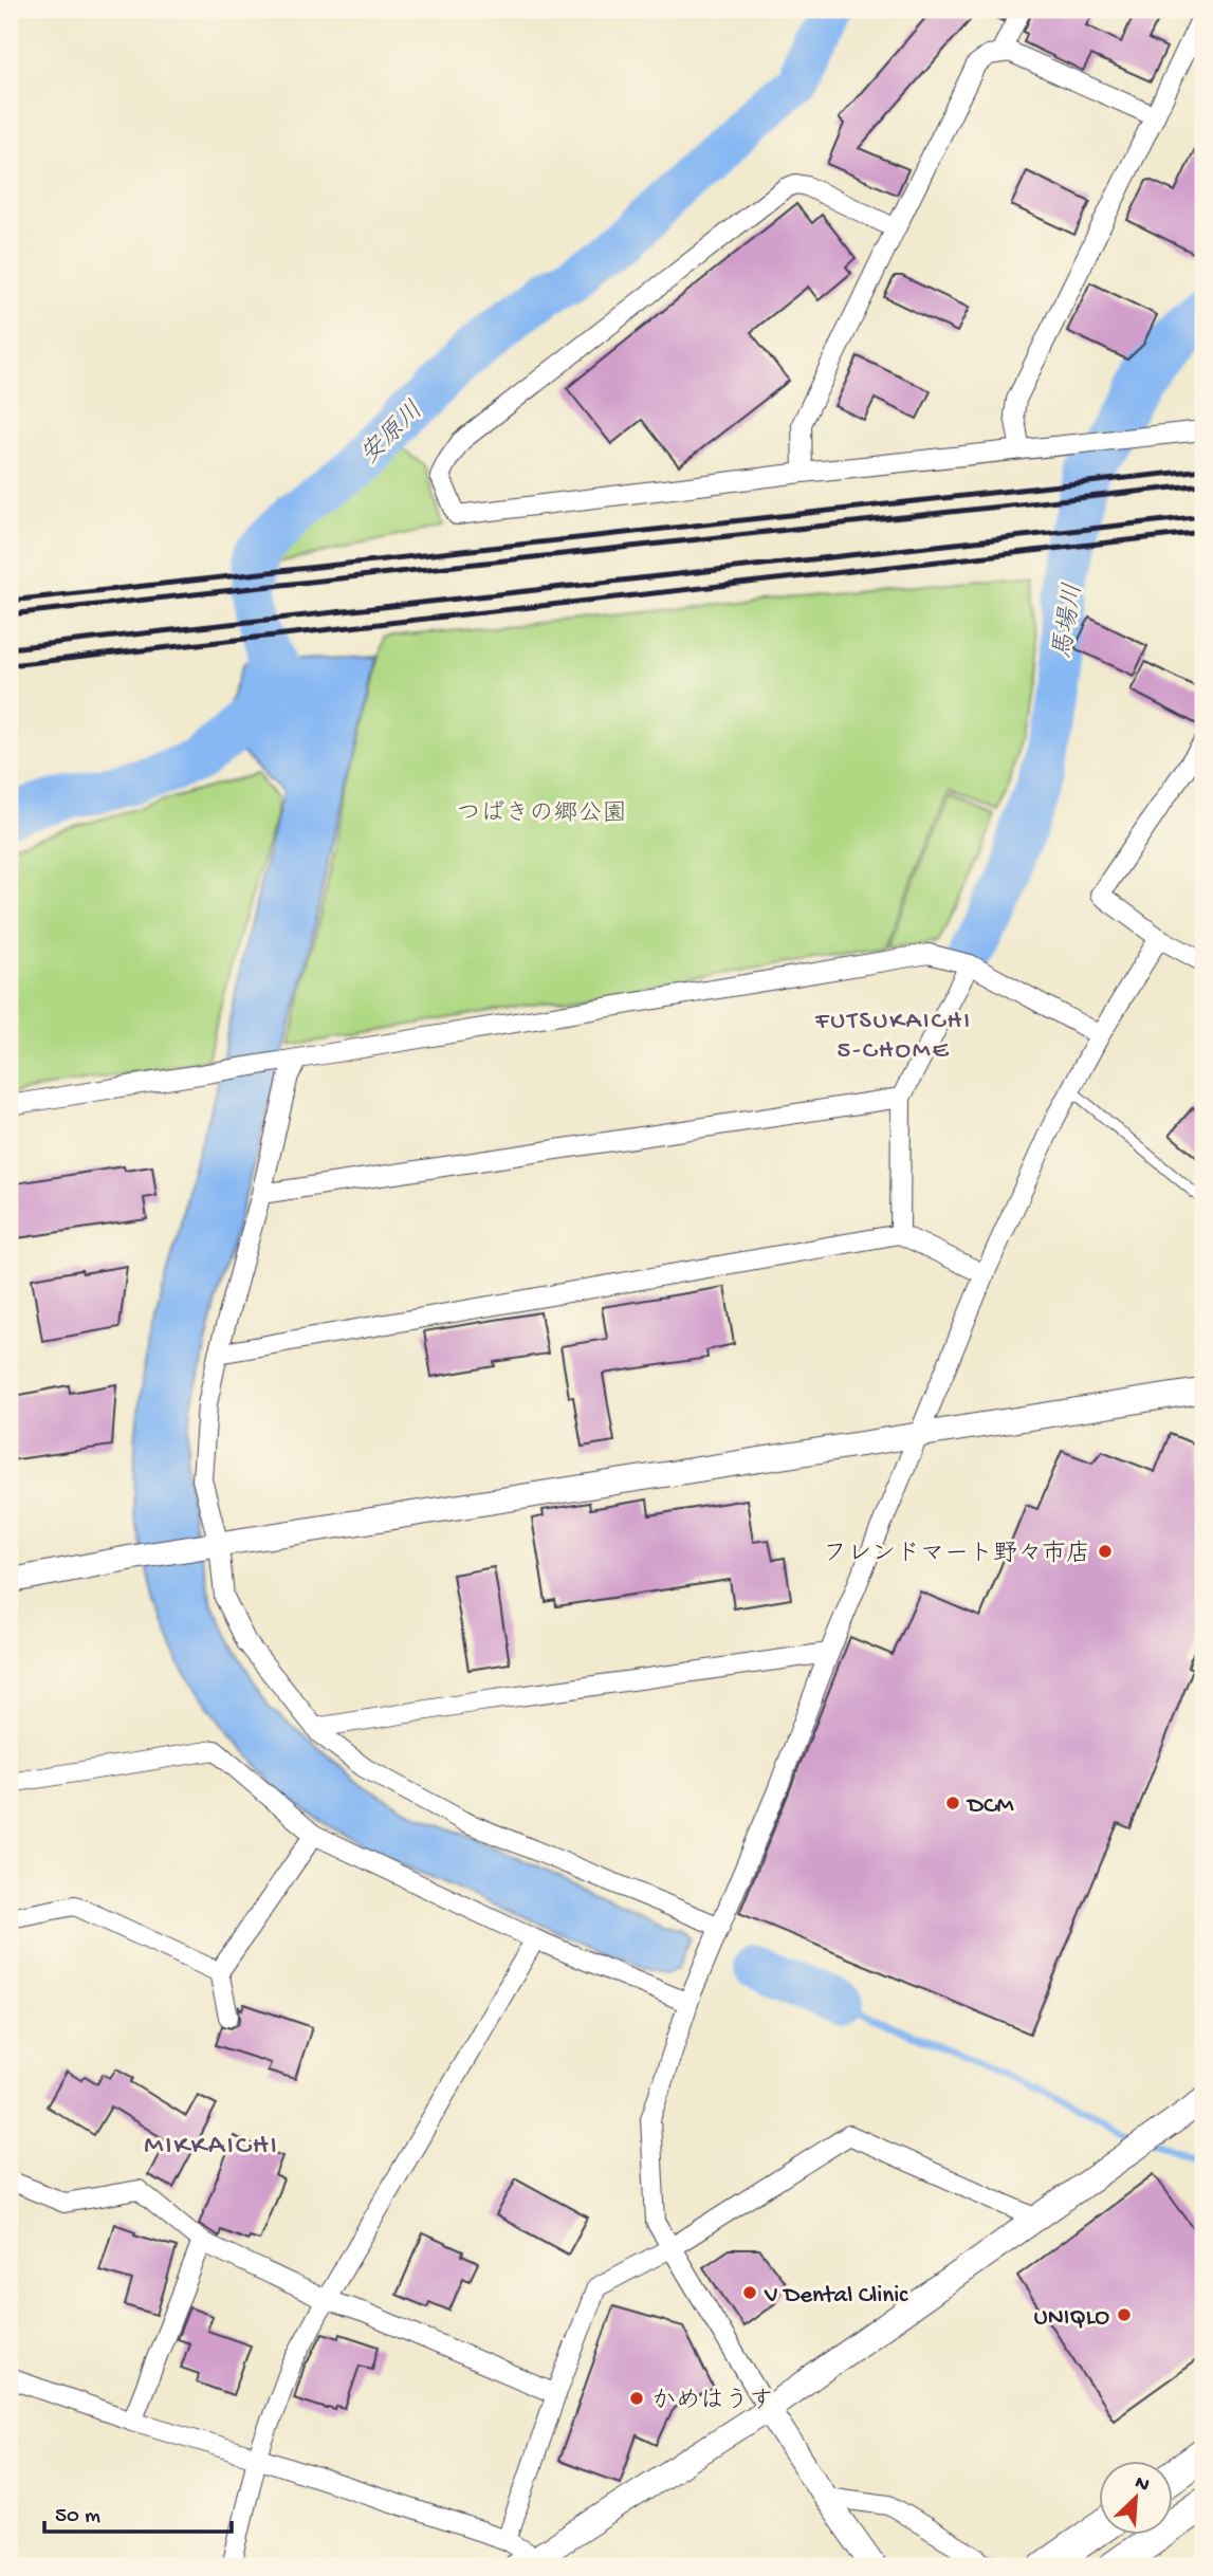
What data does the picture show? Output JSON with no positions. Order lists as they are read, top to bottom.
{
  "districts": ["FUTSUKAICHI 5-CHOME", "MIKKAICHI"],
  "water": ["安原川", "馬場川"],
  "parks": ["つばきの郷公園"],
  "places": [
    "フレンドマート野々市店",
    "DCM",
    "V Dental Clinic",
    "UNIQLO",
    "かめはうす"
  ],
  "scale_bar": "50 m",
  "north": "top right"
}
